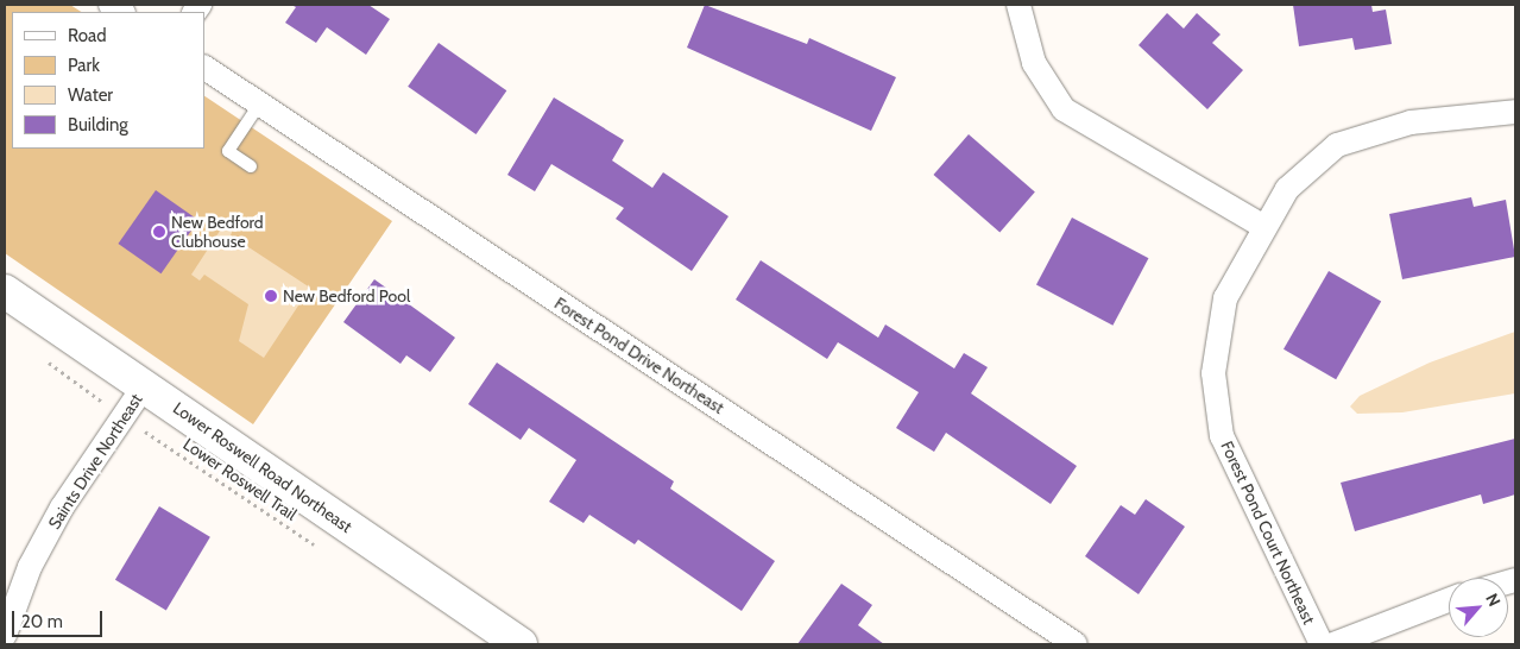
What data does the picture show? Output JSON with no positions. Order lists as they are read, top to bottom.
{
  "streets": {
    "street": [
      "Forest Pond Drive Northeast",
      "Saints Drive Northeast",
      "Lower Roswell Road Northeast",
      "Forest Pond Court Northeast"
    ],
    "path": ["Lower Roswell Trail"]
  },
  "crossings": [
    ["Saints Drive Northeast", "Lower Roswell Road Northeast"],
    ["Saints Drive Northeast", "Lower Roswell Trail"]
  ],
  "places": ["New Bedford Clubhouse", "New Bedford Pool"],
  "legend": [
    "Road",
    "Park",
    "Water",
    "Building"
  ],
  "scale_bar": "20 m",
  "north": "top right"
}
